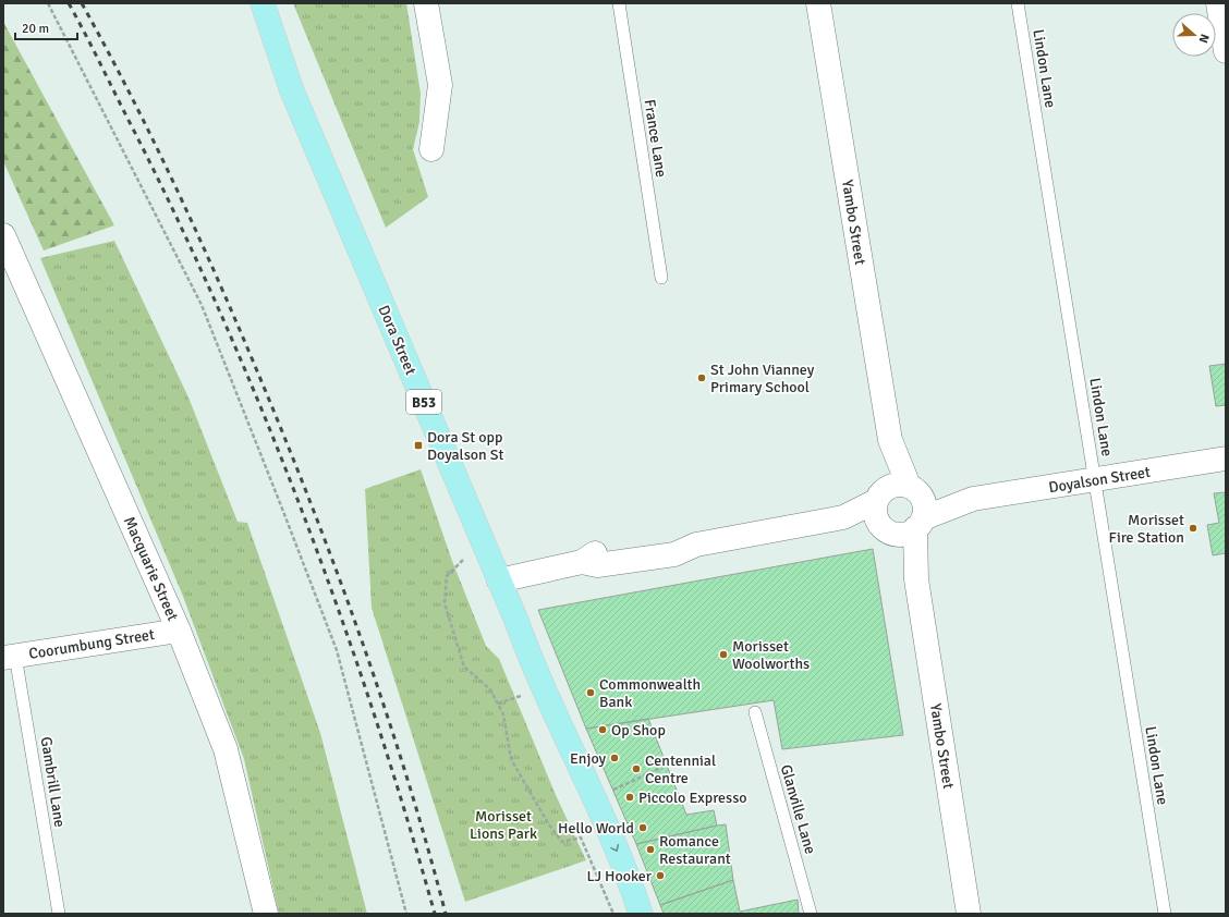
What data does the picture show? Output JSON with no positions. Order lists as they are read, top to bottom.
{
  "streets": {
    "main road": ["Dora Street", "B53"],
    "street": [
      "Yambo Street",
      "Doyalson Street",
      "Macquarie Street",
      "Coorumbung Street"
    ],
    "lane": [
      "Lindon Lane",
      "France Lane",
      "Gambrill Lane",
      "Glanville Lane"
    ]
  },
  "crossings": [
    ["Lindon Lane", "Doyalson Street"],
    ["Yambo Street", "Doyalson Street"],
    ["Dora Street", "Doyalson Street"],
    ["Macquarie Street", "Coorumbung Street"],
    ["Coorumbung Street", "Gambrill Lane"]
  ],
  "parks": ["Morisset Lions Park"],
  "places": {
    "other": [
      "St John Vianney Primary School",
      "Morisset Fire Station",
      "Morisset Woolworths",
      "Commonwealth Bank",
      "Op Shop",
      "Enjoy",
      "Centennial Centre",
      "Piccolo Expresso",
      "Hello World",
      "Romance Restaurant",
      "LJ Hooker"
    ],
    "transit": ["Dora St opp Doyalson St"]
  },
  "scale_bar": "20 m",
  "north": "right"
}
